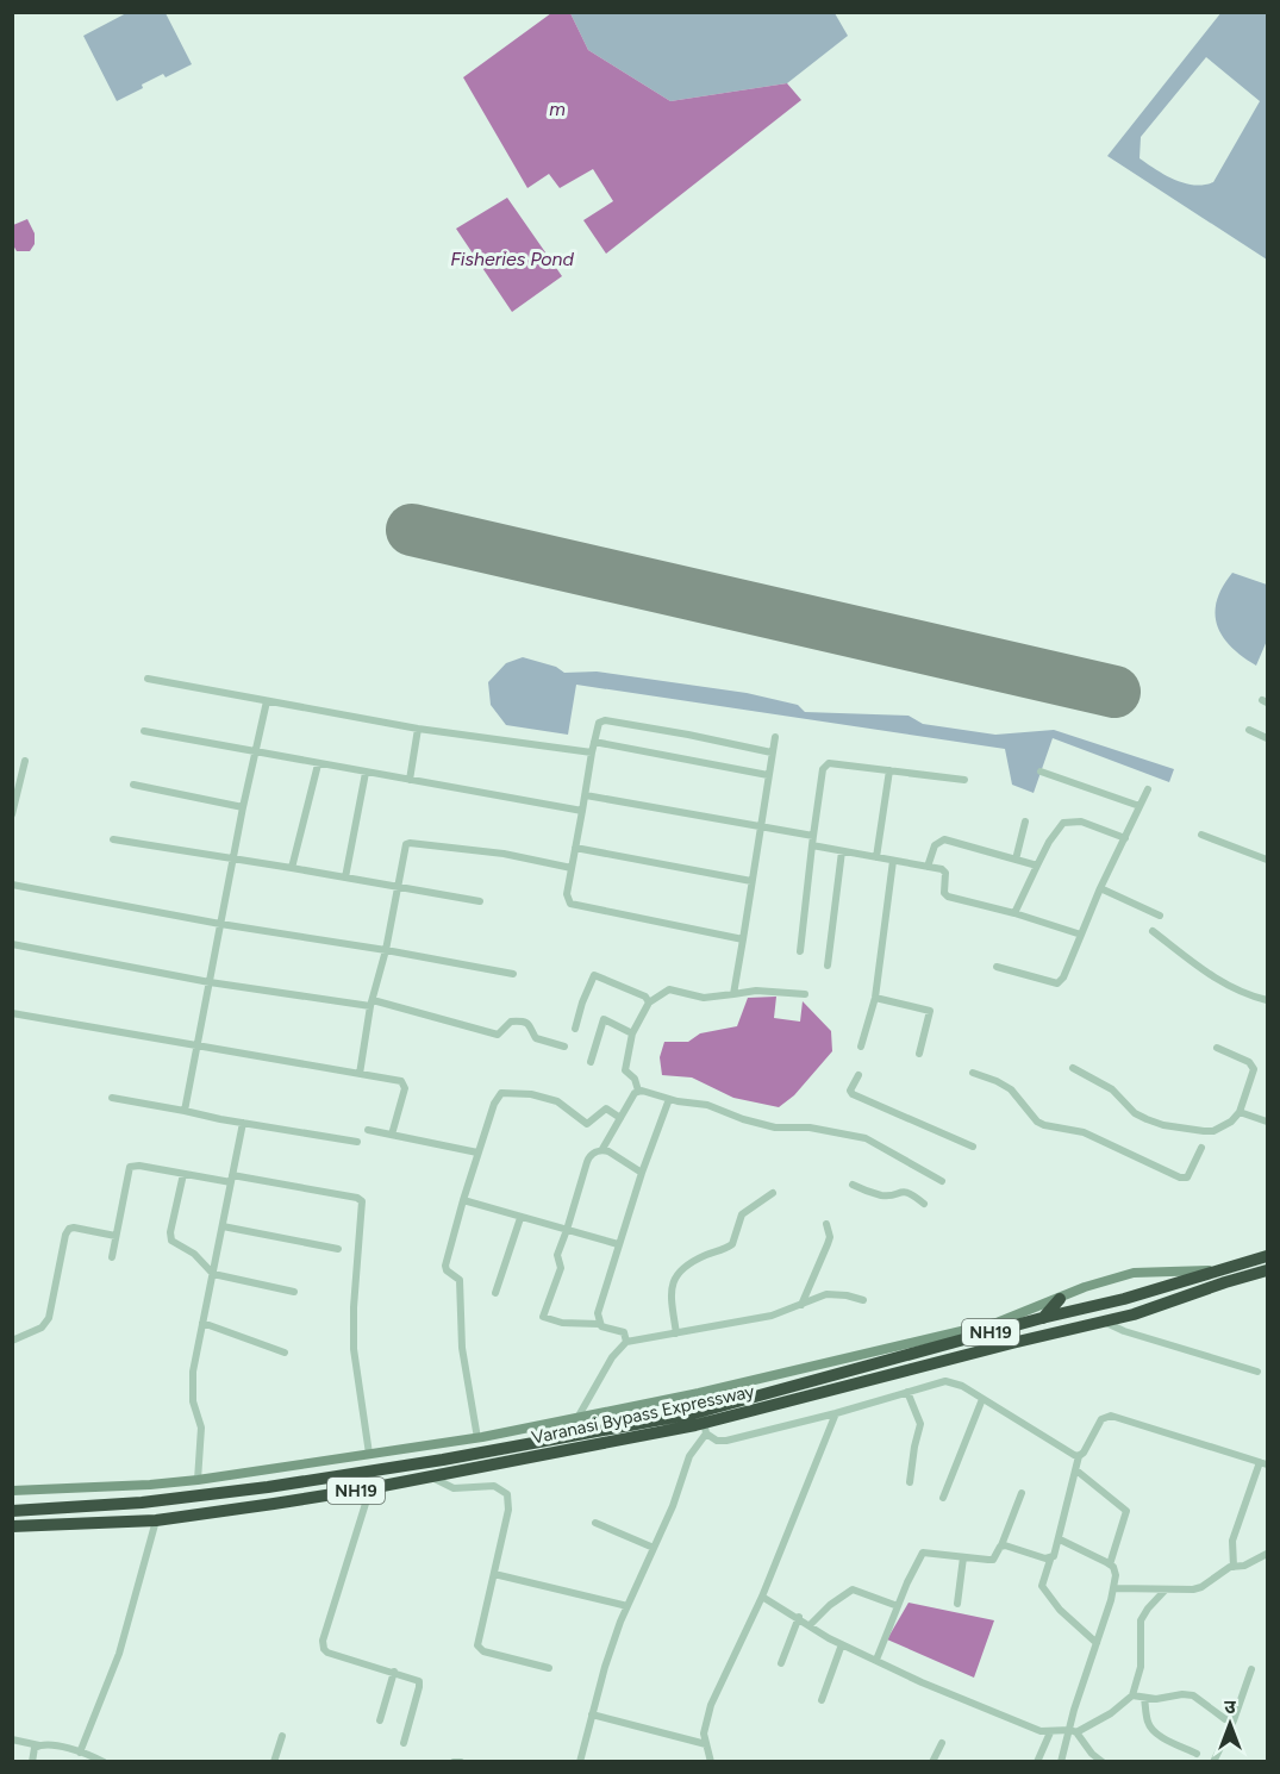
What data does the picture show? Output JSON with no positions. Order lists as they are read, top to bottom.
{
  "streets": {
    "highway": ["NH19", "Varanasi Bypass Expressway"]
  },
  "water": ["m", "Fisheries Pond"],
  "north": "top"
}
